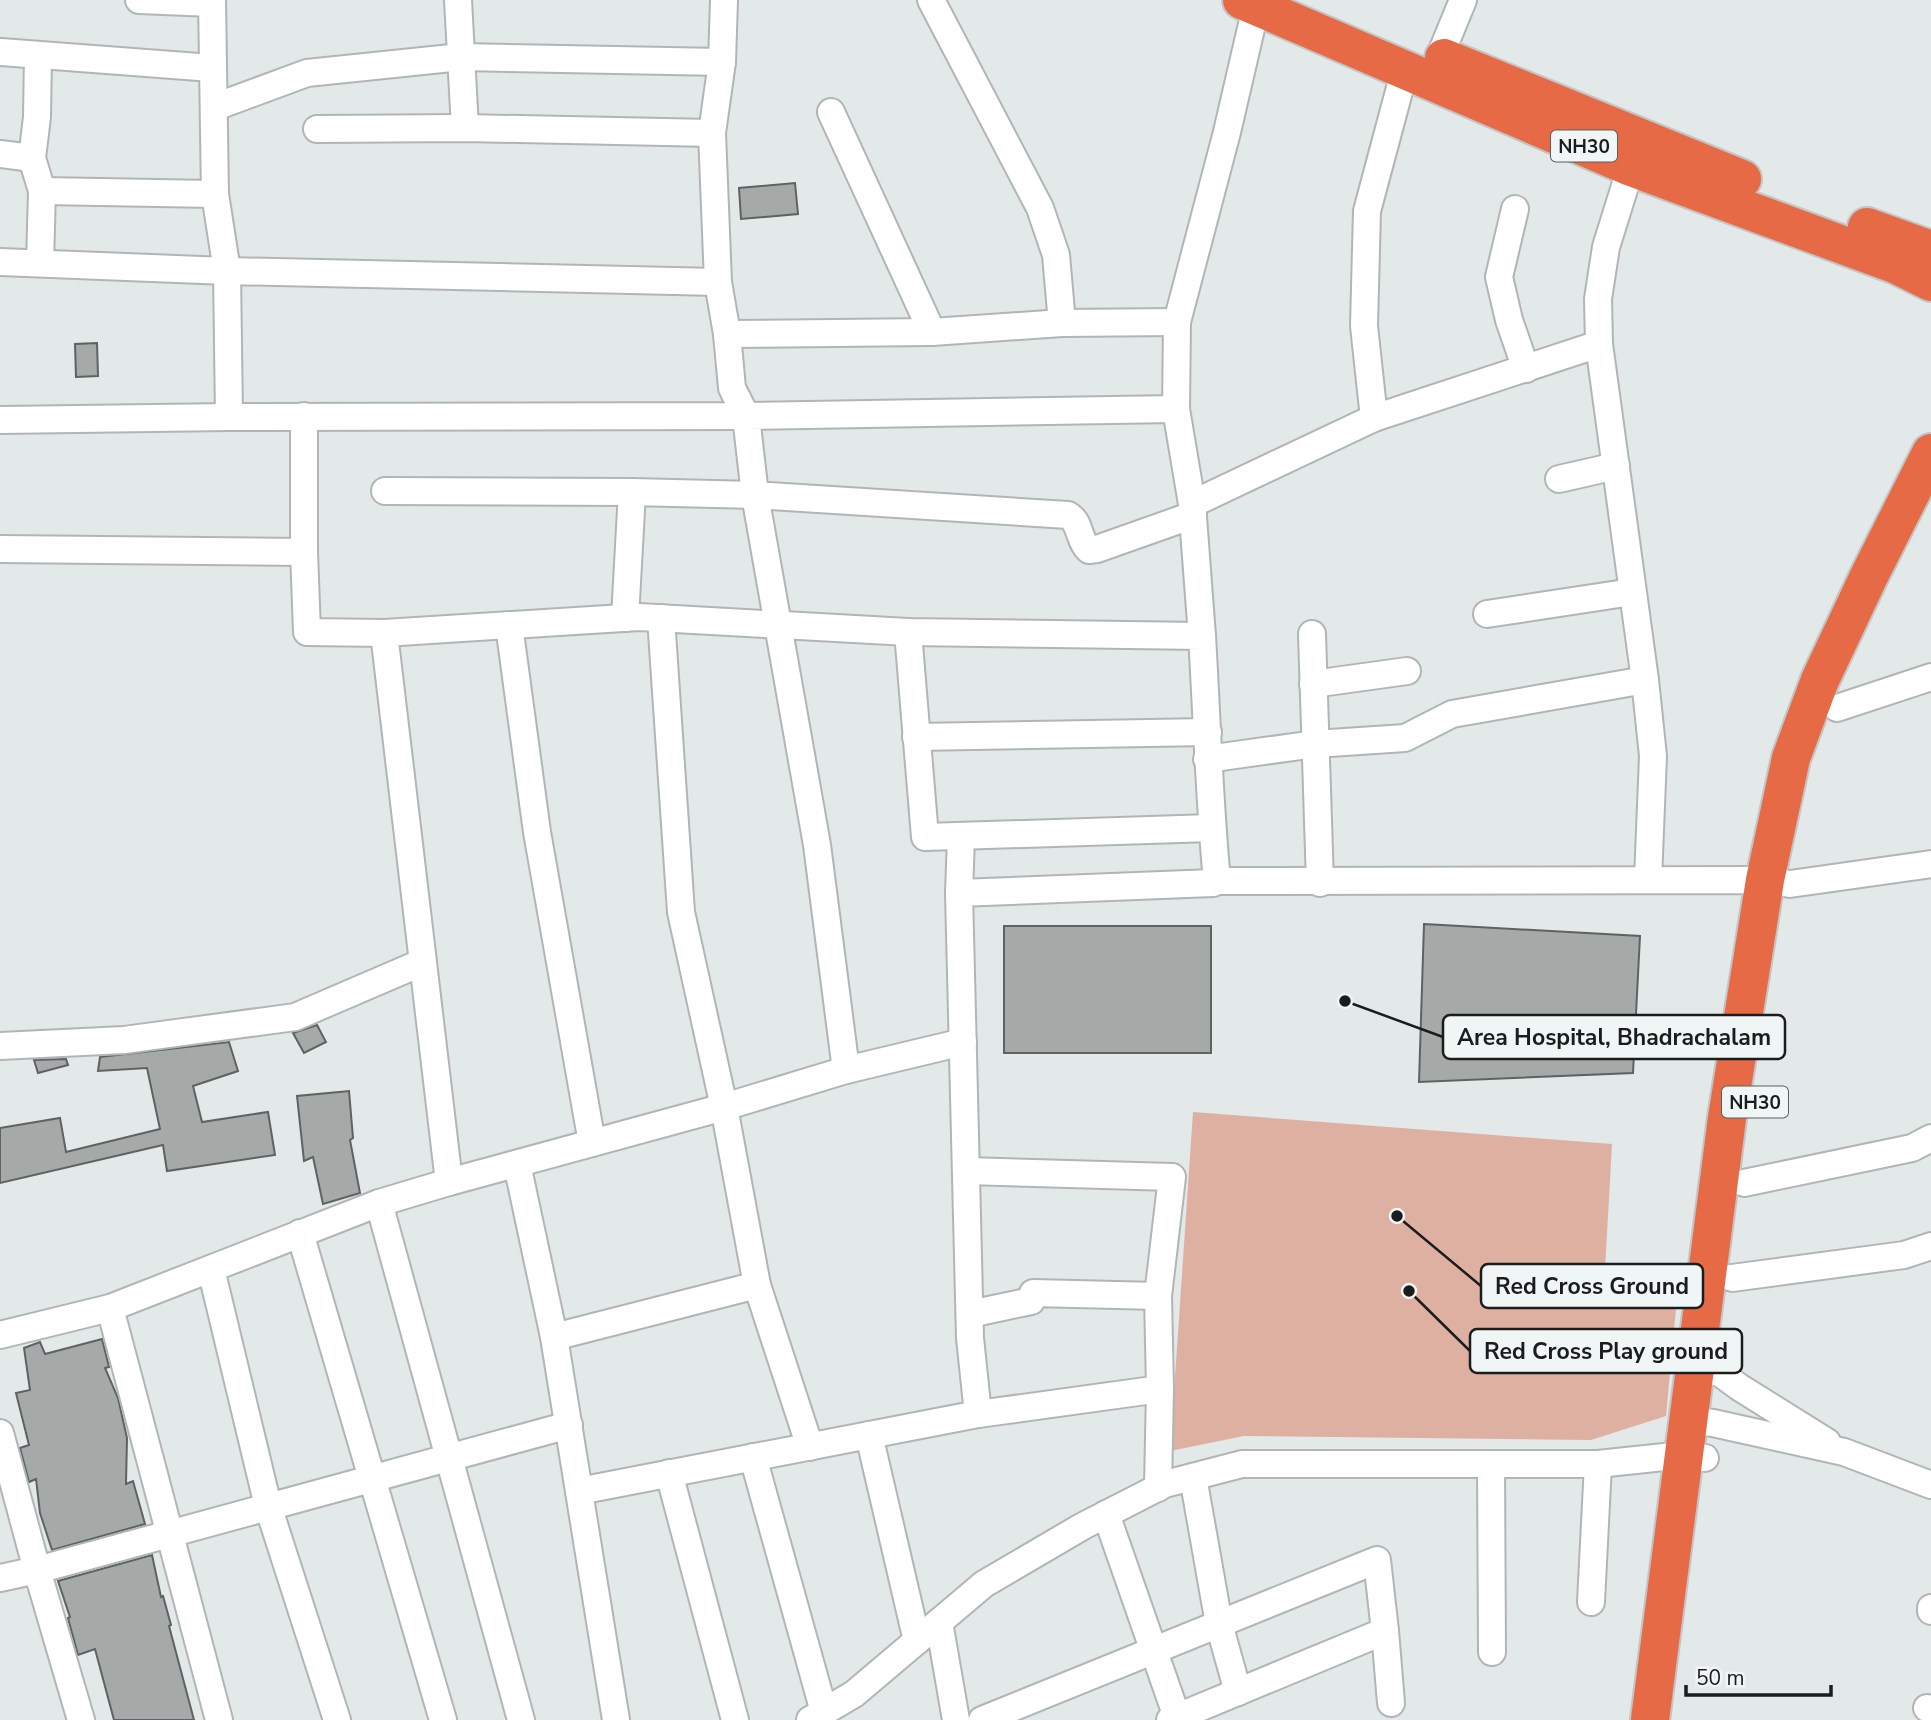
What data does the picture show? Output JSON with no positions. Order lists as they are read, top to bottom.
{
  "streets": {
    "highway": ["NH30"]
  },
  "places": ["Area Hospital, Bhadrachalam", "Red Cross Ground", "Red Cross Play ground"],
  "scale_bar": "50 m"
}
